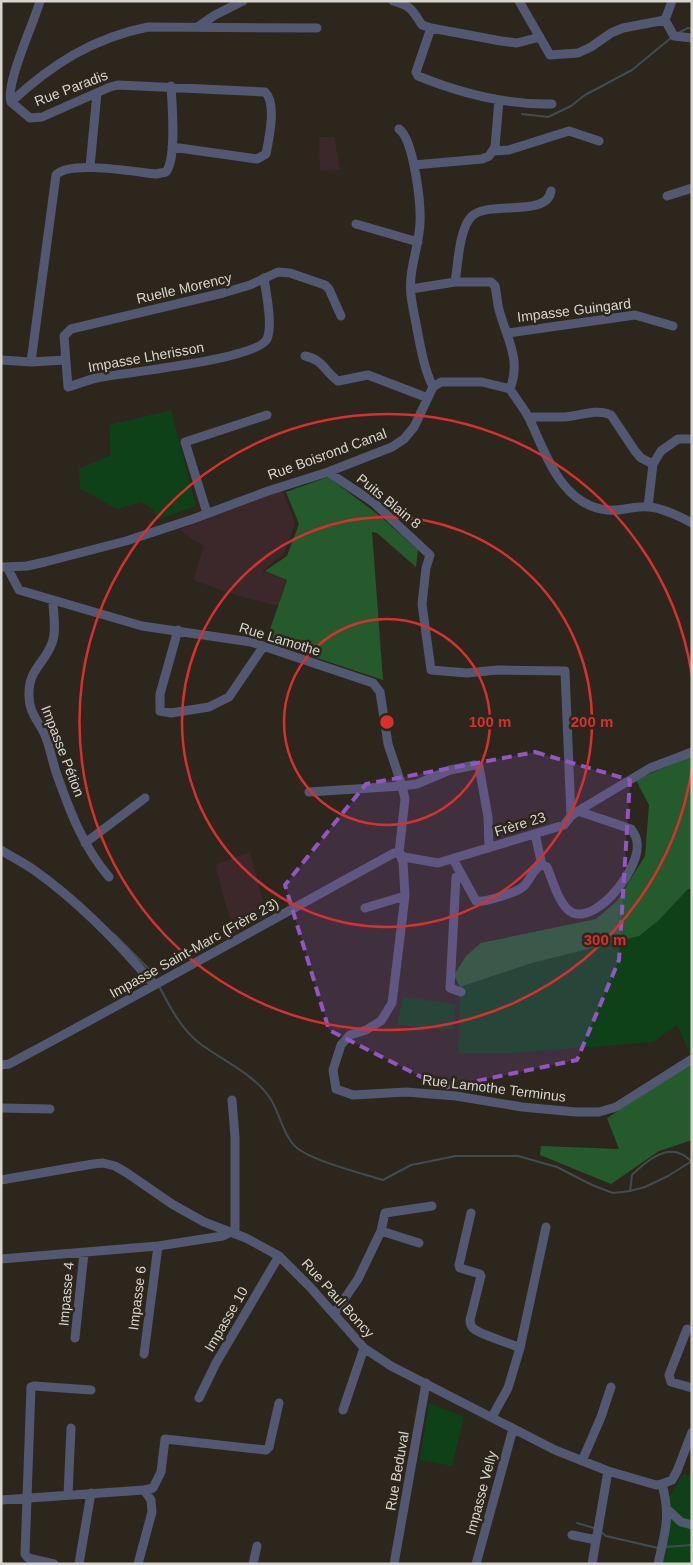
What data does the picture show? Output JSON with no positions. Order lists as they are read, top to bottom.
{
  "streets": {
    "street": [
      "Rue Paradis",
      "Ruelle Morency",
      "Impasse Guingard",
      "Impasse Lherisson",
      "Rue Boisrond Canal",
      "Puits Blain 8",
      "Rue Lamothe",
      "Impasse Pétion",
      "Frère 23",
      "Impasse Saint-Marc (Frère 23)",
      "Rue Lamothe Terminus",
      "Impasse 4",
      "Impasse 6",
      "Rue Paul Boncy",
      "Impasse 10",
      "Rue Beduval",
      "Impasse Velly"
    ]
  },
  "crossings": [
    ["Ruelle Morency", "Impasse Lherisson"],
    ["Rue Boisrond Canal", "Puits Blain 8"],
    ["Rue Boisrond Canal", "Rue Lamothe"],
    ["Puits Blain 8", "Frère 23"],
    ["Rue Lamothe", "Impasse Pétion"],
    ["Rue Lamothe", "Frère 23"],
    ["Rue Lamothe", "Impasse Saint-Marc (Frère 23)"],
    ["Rue Lamothe", "Rue Lamothe Terminus"],
    ["Frère 23", "Impasse Saint-Marc (Frère 23)"],
    ["Frère 23", "Rue Lamothe Terminus"],
    ["Impasse Saint-Marc (Frère 23)", "Rue Lamothe Terminus"],
    ["Rue Paul Boncy", "Impasse 10"],
    ["Rue Paul Boncy", "Rue Beduval"],
    ["Rue Paul Boncy", "Impasse Velly"]
  ],
  "rings": ["100 m", "200 m", "300 m"]
}
